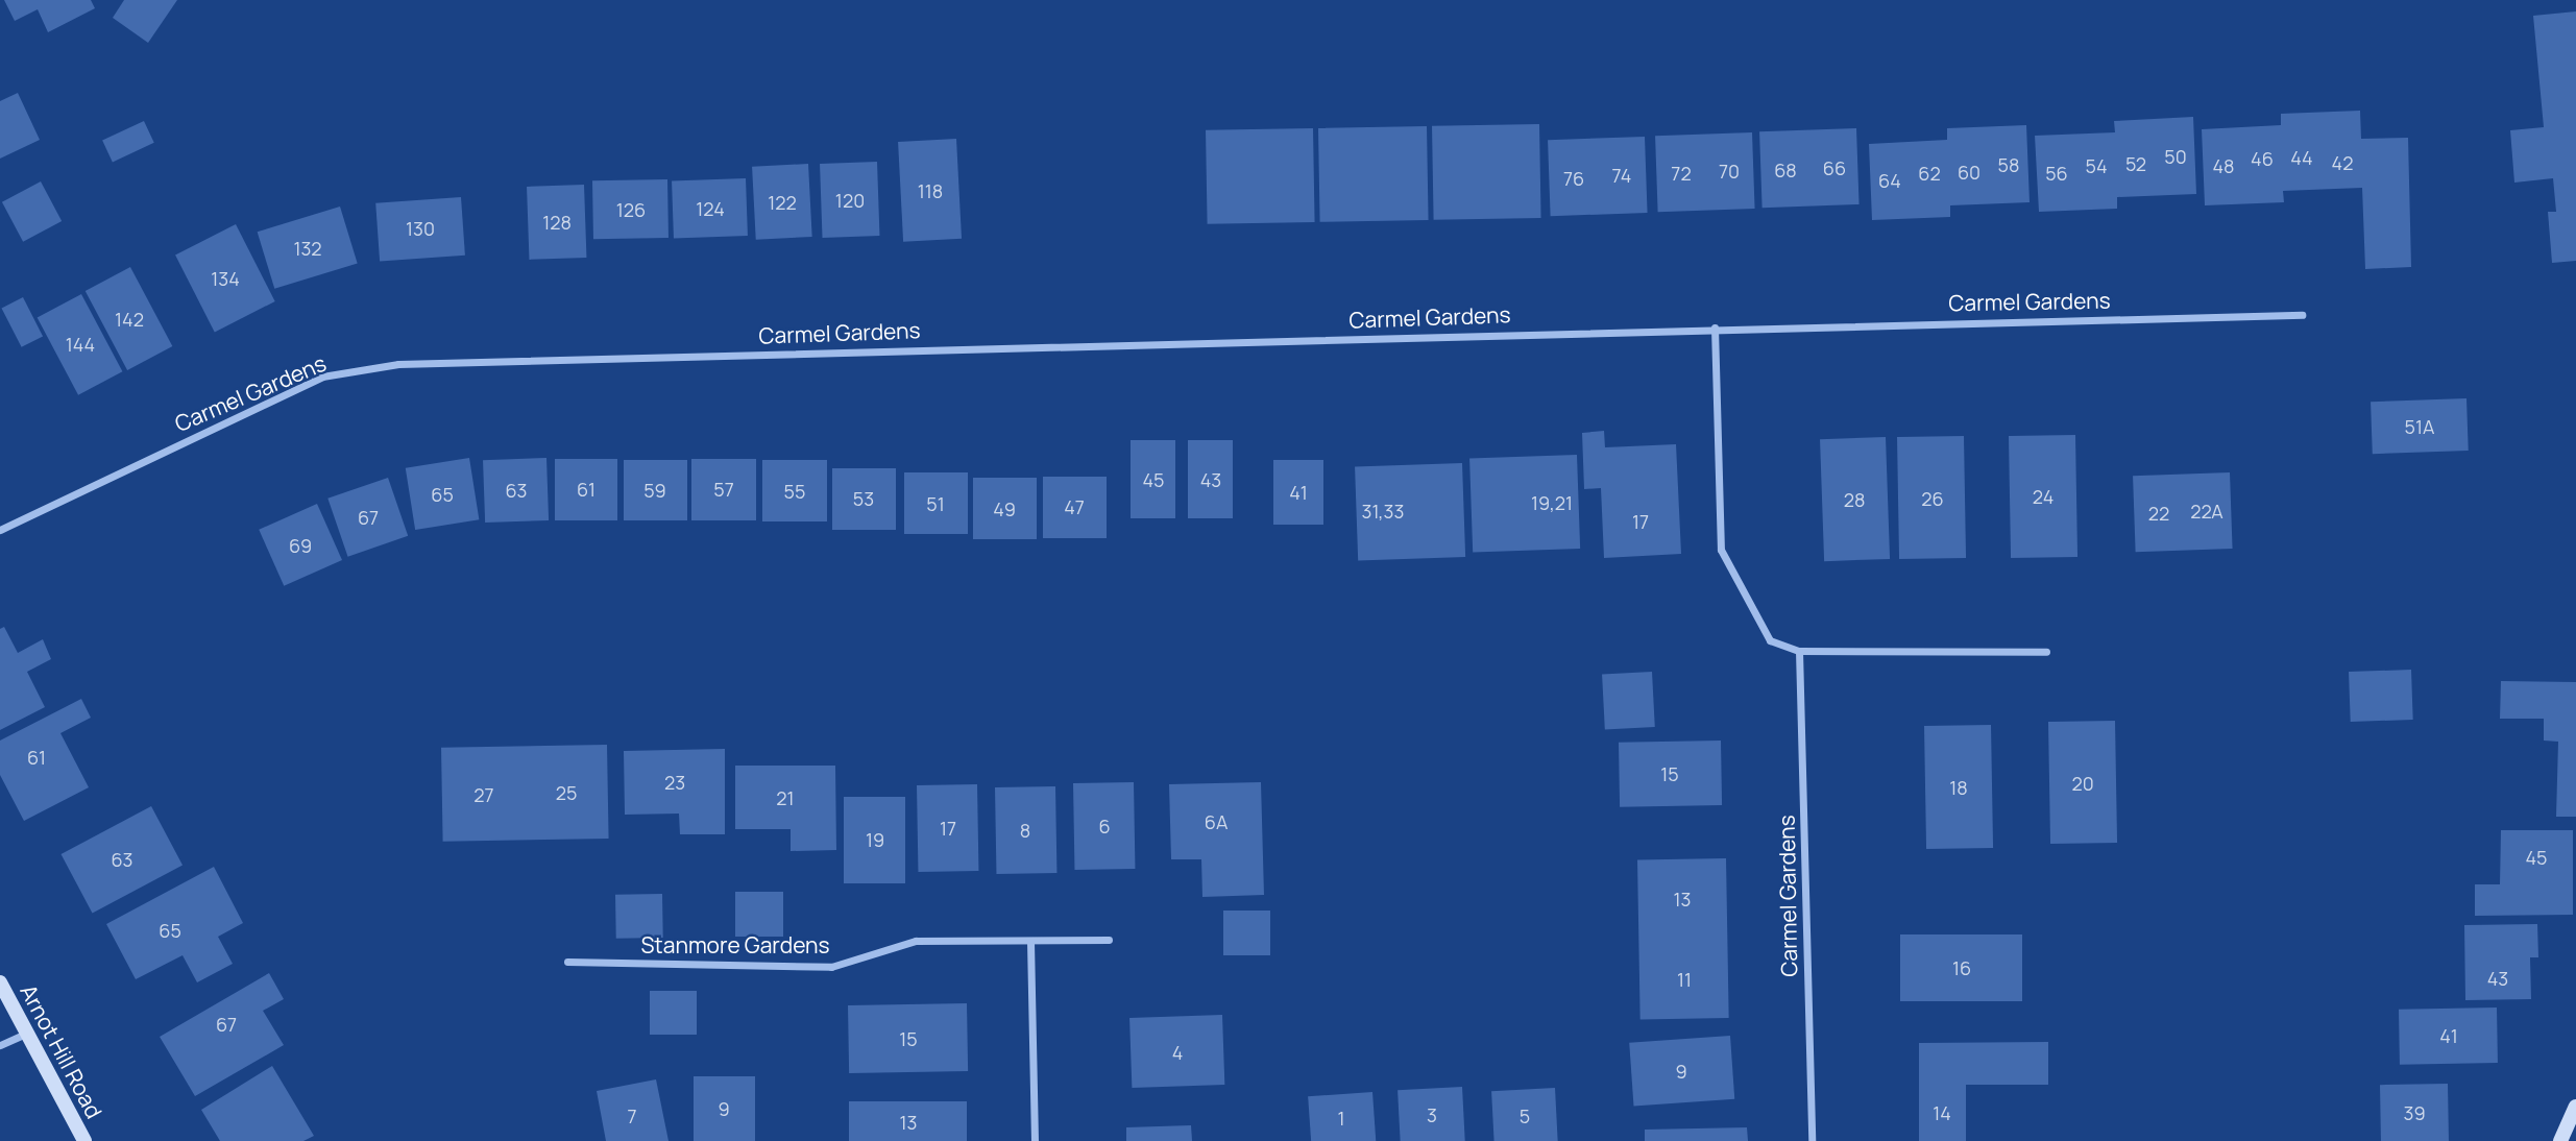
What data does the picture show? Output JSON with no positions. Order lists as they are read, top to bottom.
{
  "streets": {
    "street": ["Carmel Gardens", "Stanmore Gardens", "Arnot Hill Road"]
  },
  "house_numbers": [
    "50",
    "44",
    "46",
    "42",
    "52",
    "58",
    "54",
    "48",
    "66",
    "68",
    "70",
    "60",
    "72",
    "62",
    "56",
    "74",
    "76",
    "64",
    "118",
    "120",
    "122",
    "124",
    "126",
    "128",
    "130",
    "132",
    "134",
    "142",
    "144",
    "51A",
    "45",
    "43",
    "61",
    "57",
    "63",
    "59",
    "55",
    "41",
    "65",
    "24",
    "53",
    "26",
    "28",
    "19,21",
    "51",
    "47",
    "49",
    "31,33",
    "22A",
    "22",
    "67",
    "17",
    "69",
    "61",
    "15",
    "23",
    "20",
    "18",
    "25",
    "27",
    "21",
    "6A",
    "6",
    "17",
    "8",
    "19",
    "45",
    "63",
    "13",
    "65",
    "16",
    "43",
    "11",
    "67",
    "41",
    "15",
    "4",
    "9",
    "9",
    "14",
    "39",
    "3",
    "7",
    "5",
    "1",
    "13"
  ]
}
